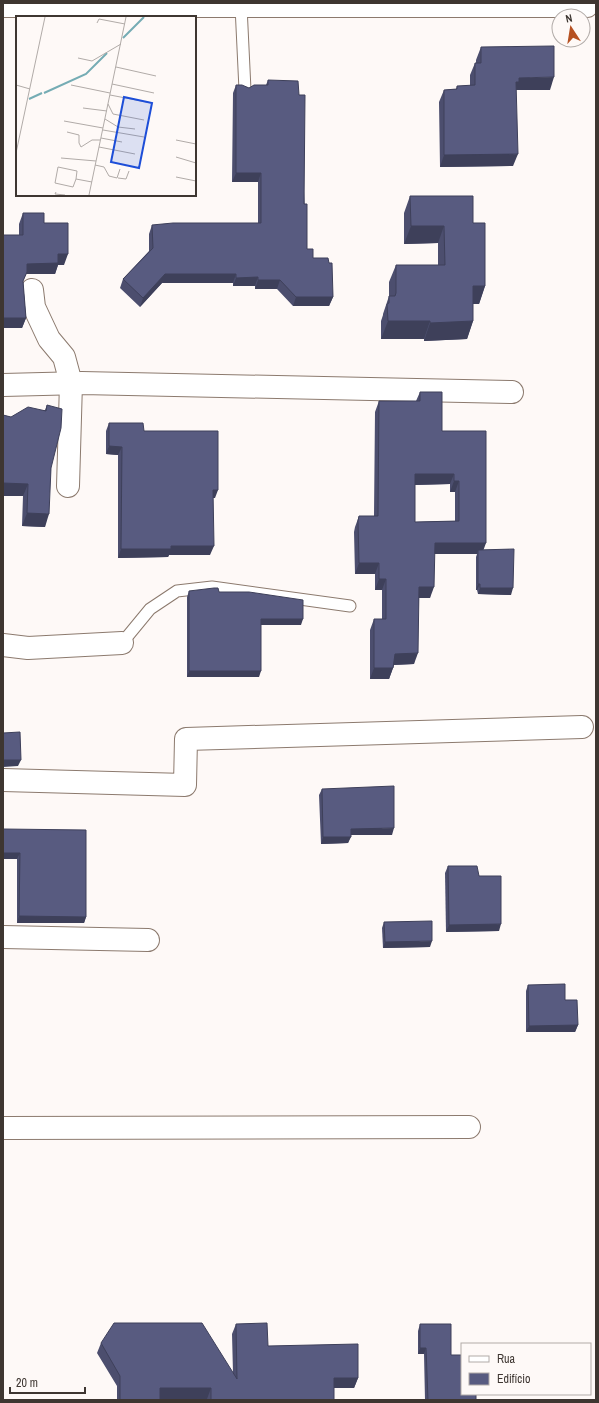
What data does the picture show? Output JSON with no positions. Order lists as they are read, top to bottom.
{
  "legend": ["Rua", "Edifício"],
  "scale_bar": "20 m",
  "north": "top"
}
